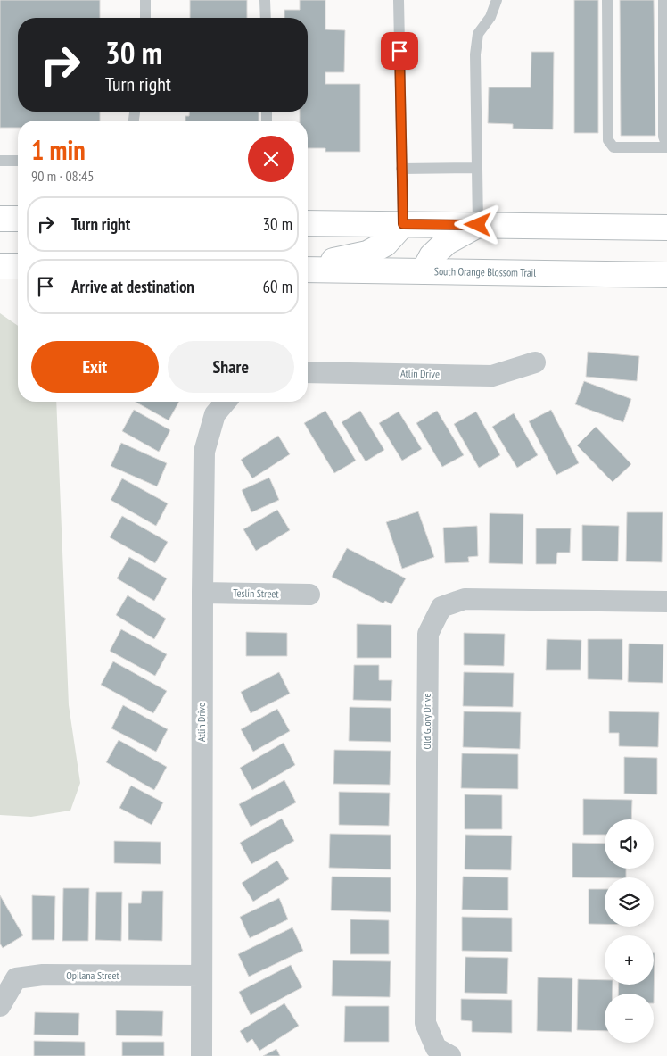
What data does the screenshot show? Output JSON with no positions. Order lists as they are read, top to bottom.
{
  "streets": {
    "main road": ["South Orange Blossom Trail"],
    "street": [
      "Atlin Drive",
      "Teslin Street",
      "Old Glory Drive",
      "Opilana Street"
    ]
  },
  "crossings": [
    ["Atlin Drive", "Teslin Street"],
    ["Atlin Drive", "Opilana Street"]
  ],
  "page": {
    "turn": ["30 m", "Turn right"],
    "heading": ["1 min", "90 m · 08:45"],
    "list": [
      {
        "name": "Turn right",
        "value": "30 m"
      },
      {
        "name": "Arrive at destination",
        "value": "60 m"
      }
    ],
    "buttons": ["Exit", "Share"],
    "map_buttons": ["+", "−"]
  }
}
